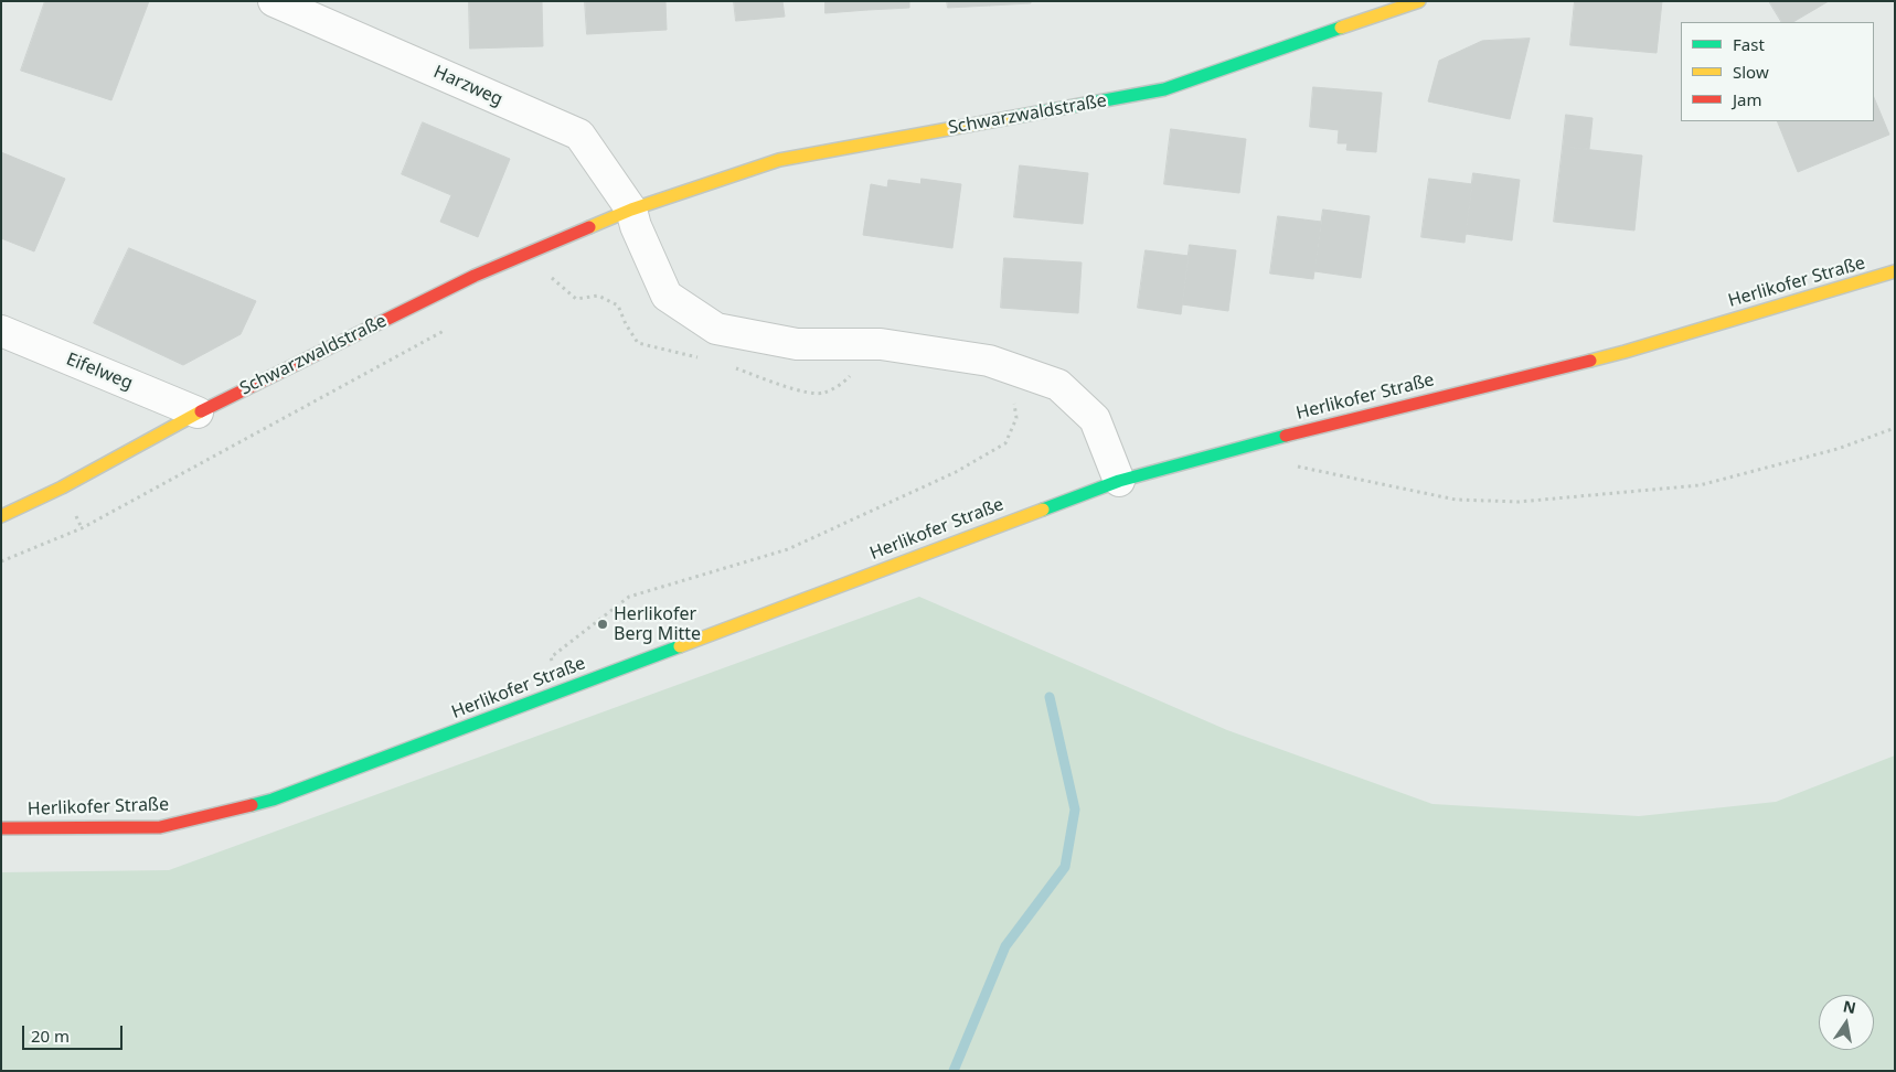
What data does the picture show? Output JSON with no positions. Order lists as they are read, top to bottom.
{
  "streets": {
    "main road": ["Schwarzwaldstraße", "Herlikofer Straße"],
    "street": ["Harzweg", "Eifelweg"]
  },
  "crossings": [
    ["Harzweg", "Schwarzwaldstraße"],
    ["Schwarzwaldstraße", "Eifelweg"]
  ],
  "places": ["Herlikofer Berg Mitte"],
  "legend": ["Fast", "Slow", "Jam"],
  "scale_bar": "20 m",
  "north": "top"
}
